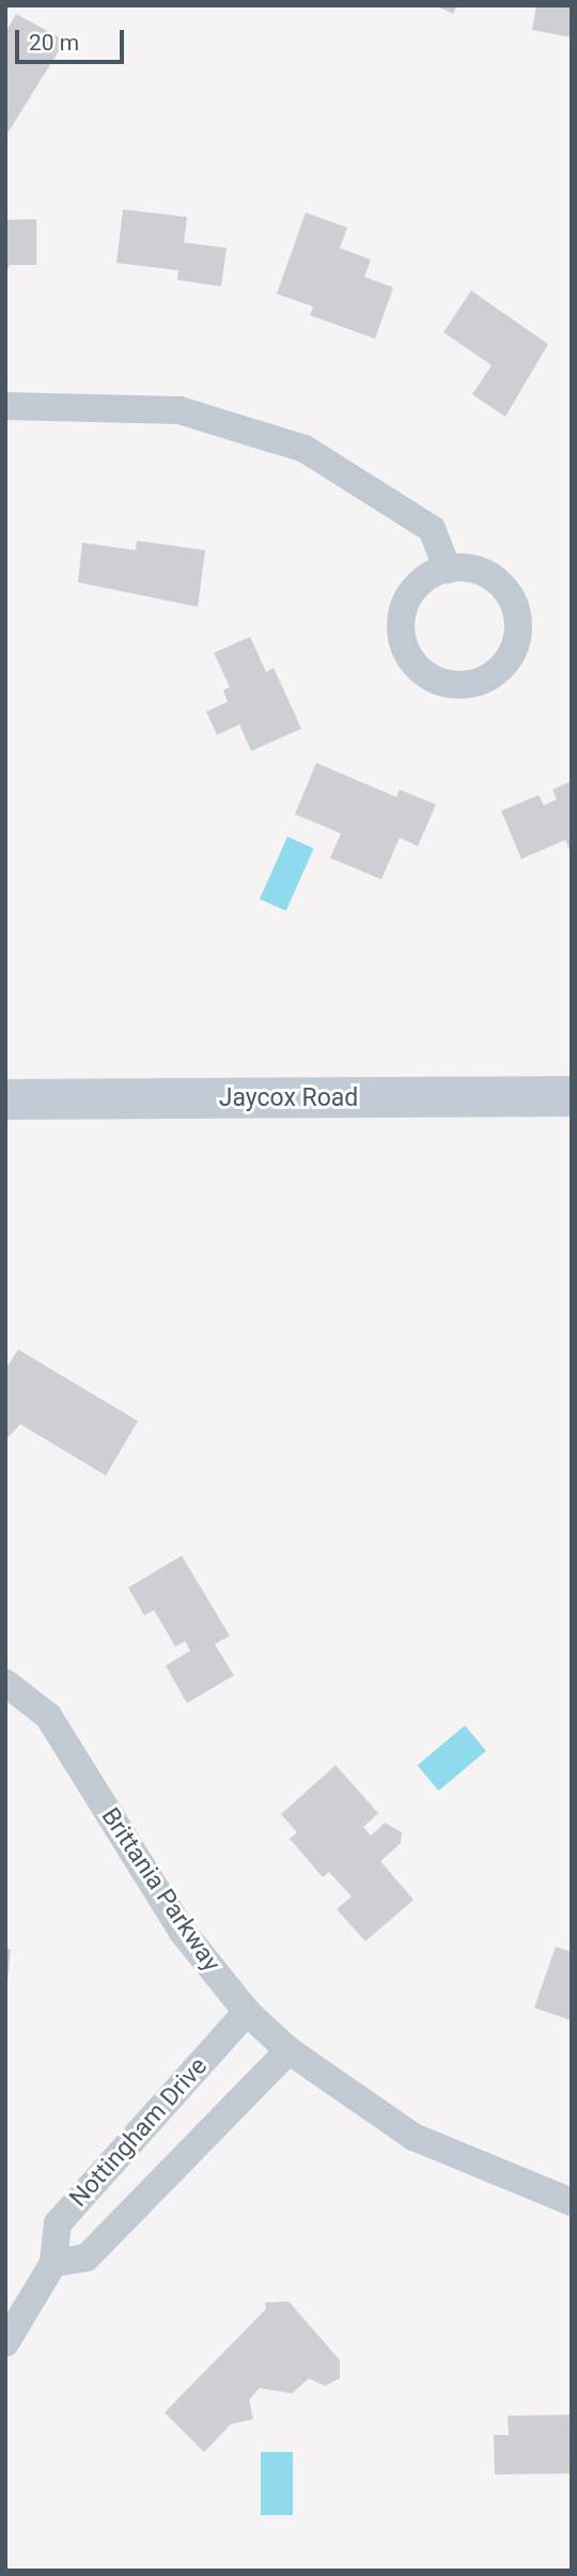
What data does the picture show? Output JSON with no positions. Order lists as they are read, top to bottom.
{
  "streets": {
    "street": ["Jaycox Road", "Brittania Parkway", "Nottingham Drive"]
  },
  "crossings": [
    ["Brittania Parkway", "Nottingham Drive"]
  ],
  "scale_bar": "20 m"
}
